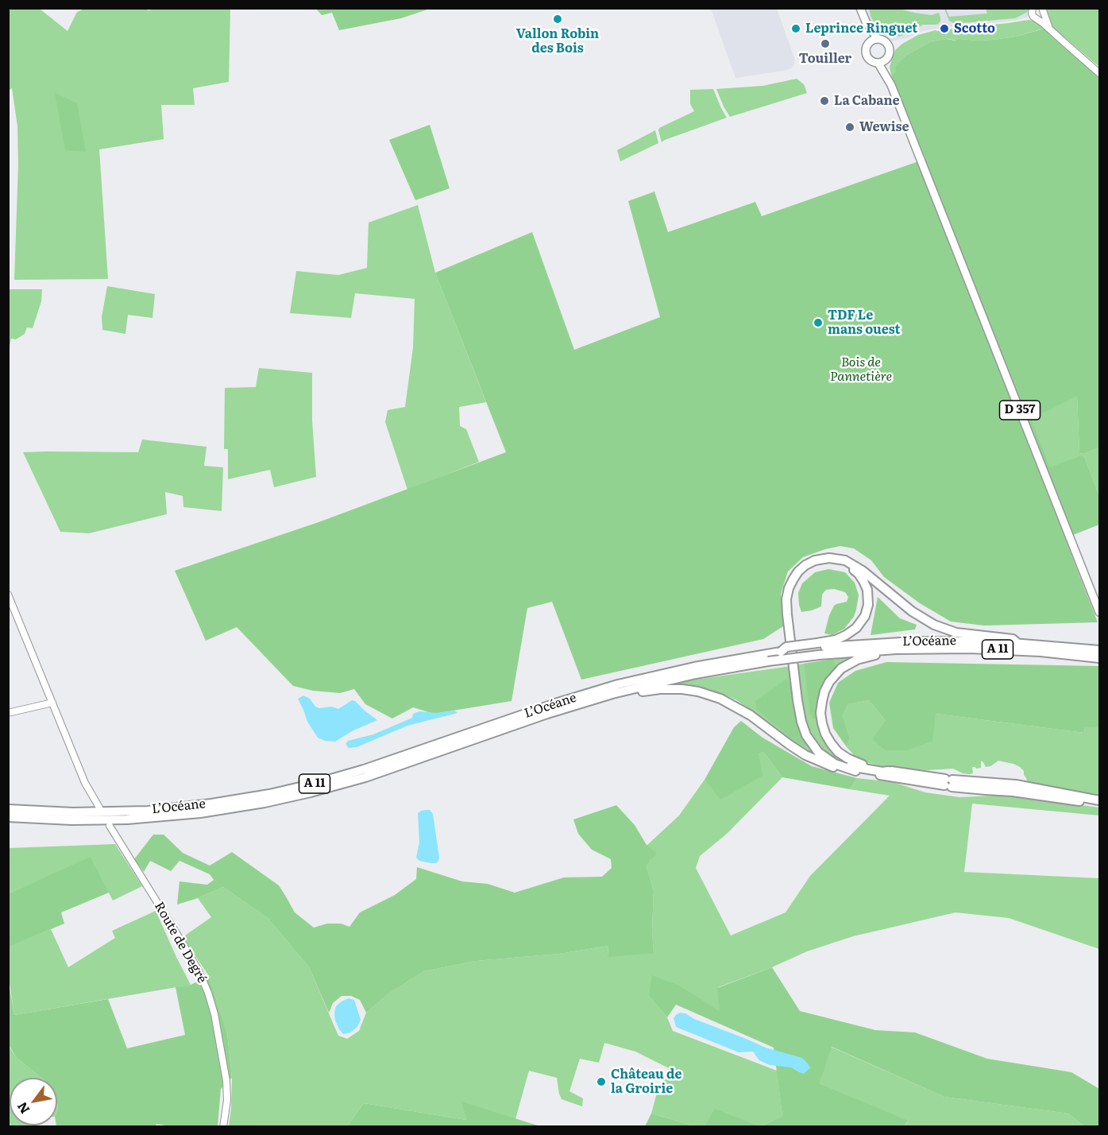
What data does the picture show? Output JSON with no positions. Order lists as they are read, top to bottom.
{
  "streets": {
    "highway": ["L’Océane", "A 11"],
    "main road": ["D 357"],
    "street": ["Route de Degré"]
  },
  "parks": ["Bois de Pannetière"],
  "places": [
    "Vallon Robin des Bois",
    "Leprince Ringuet",
    "Scotto",
    "Touiller",
    "La Cabane",
    "Wewise",
    "TDF Le mans ouest",
    "Château de la Groirie"
  ],
  "north": "bottom left"
}
